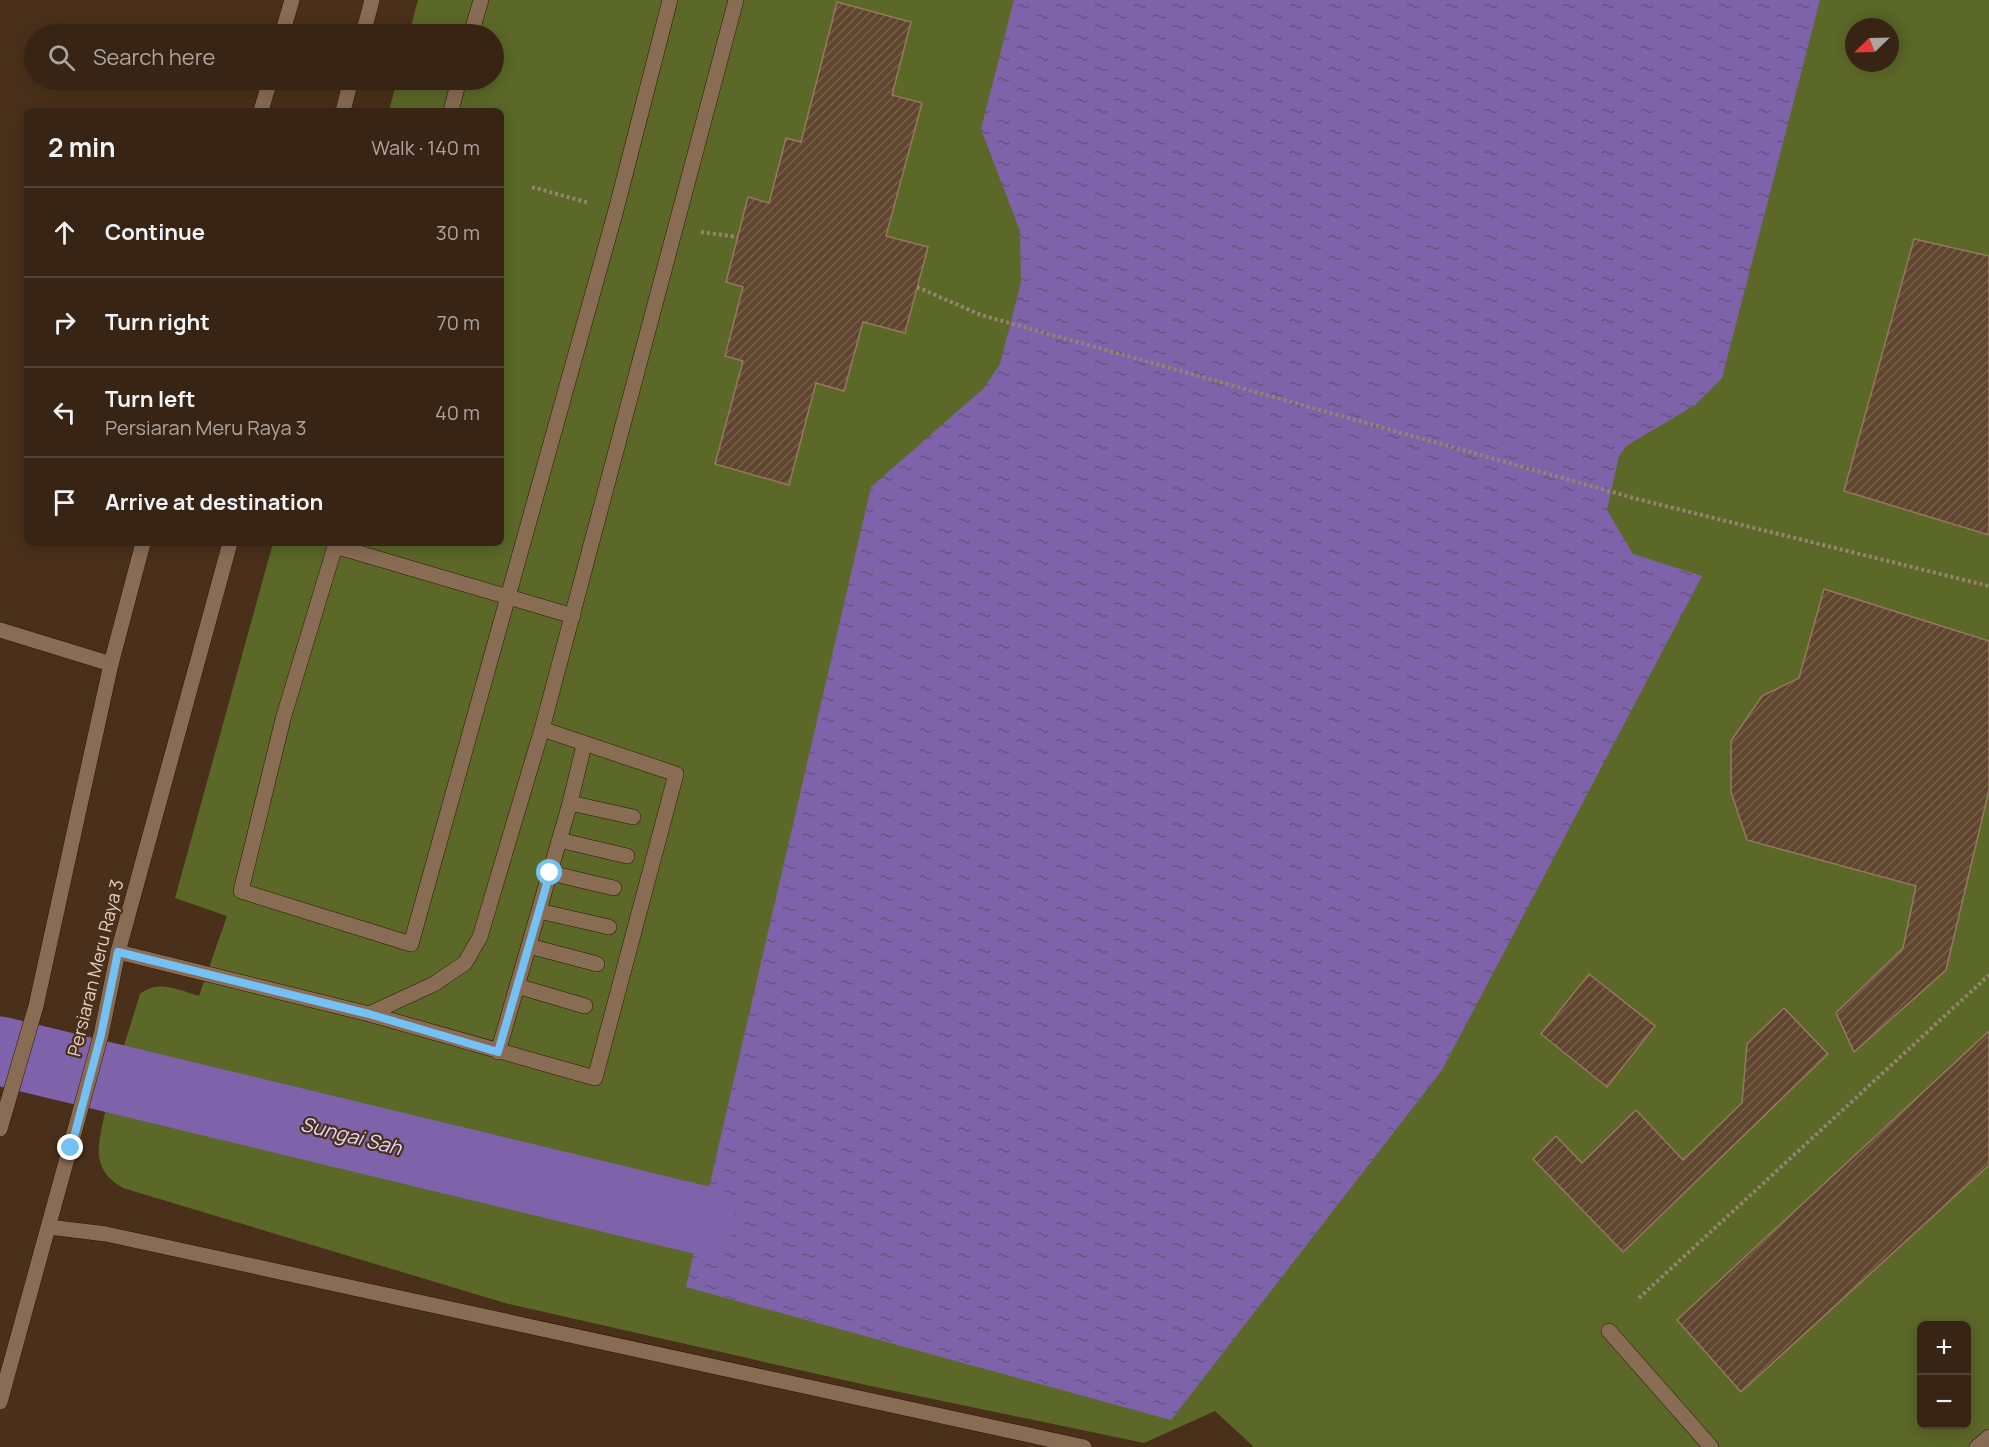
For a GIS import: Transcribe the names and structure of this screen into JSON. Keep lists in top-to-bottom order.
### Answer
{
  "streets": {
    "street": ["Persiaran Meru Raya 3"]
  },
  "water": ["Sungai Sah"],
  "north": "bottom left",
  "page": {
    "search": "Search here",
    "heading": ["2 min", "Walk · 140 m"],
    "list": [
      ["Continue", "30 m"],
      ["Turn right", "70 m"],
      ["Turn left", "Persiaran Meru Raya 3", "40 m"],
      "Arrive at destination"
    ],
    "map_buttons": ["+", "−"]
  }
}
